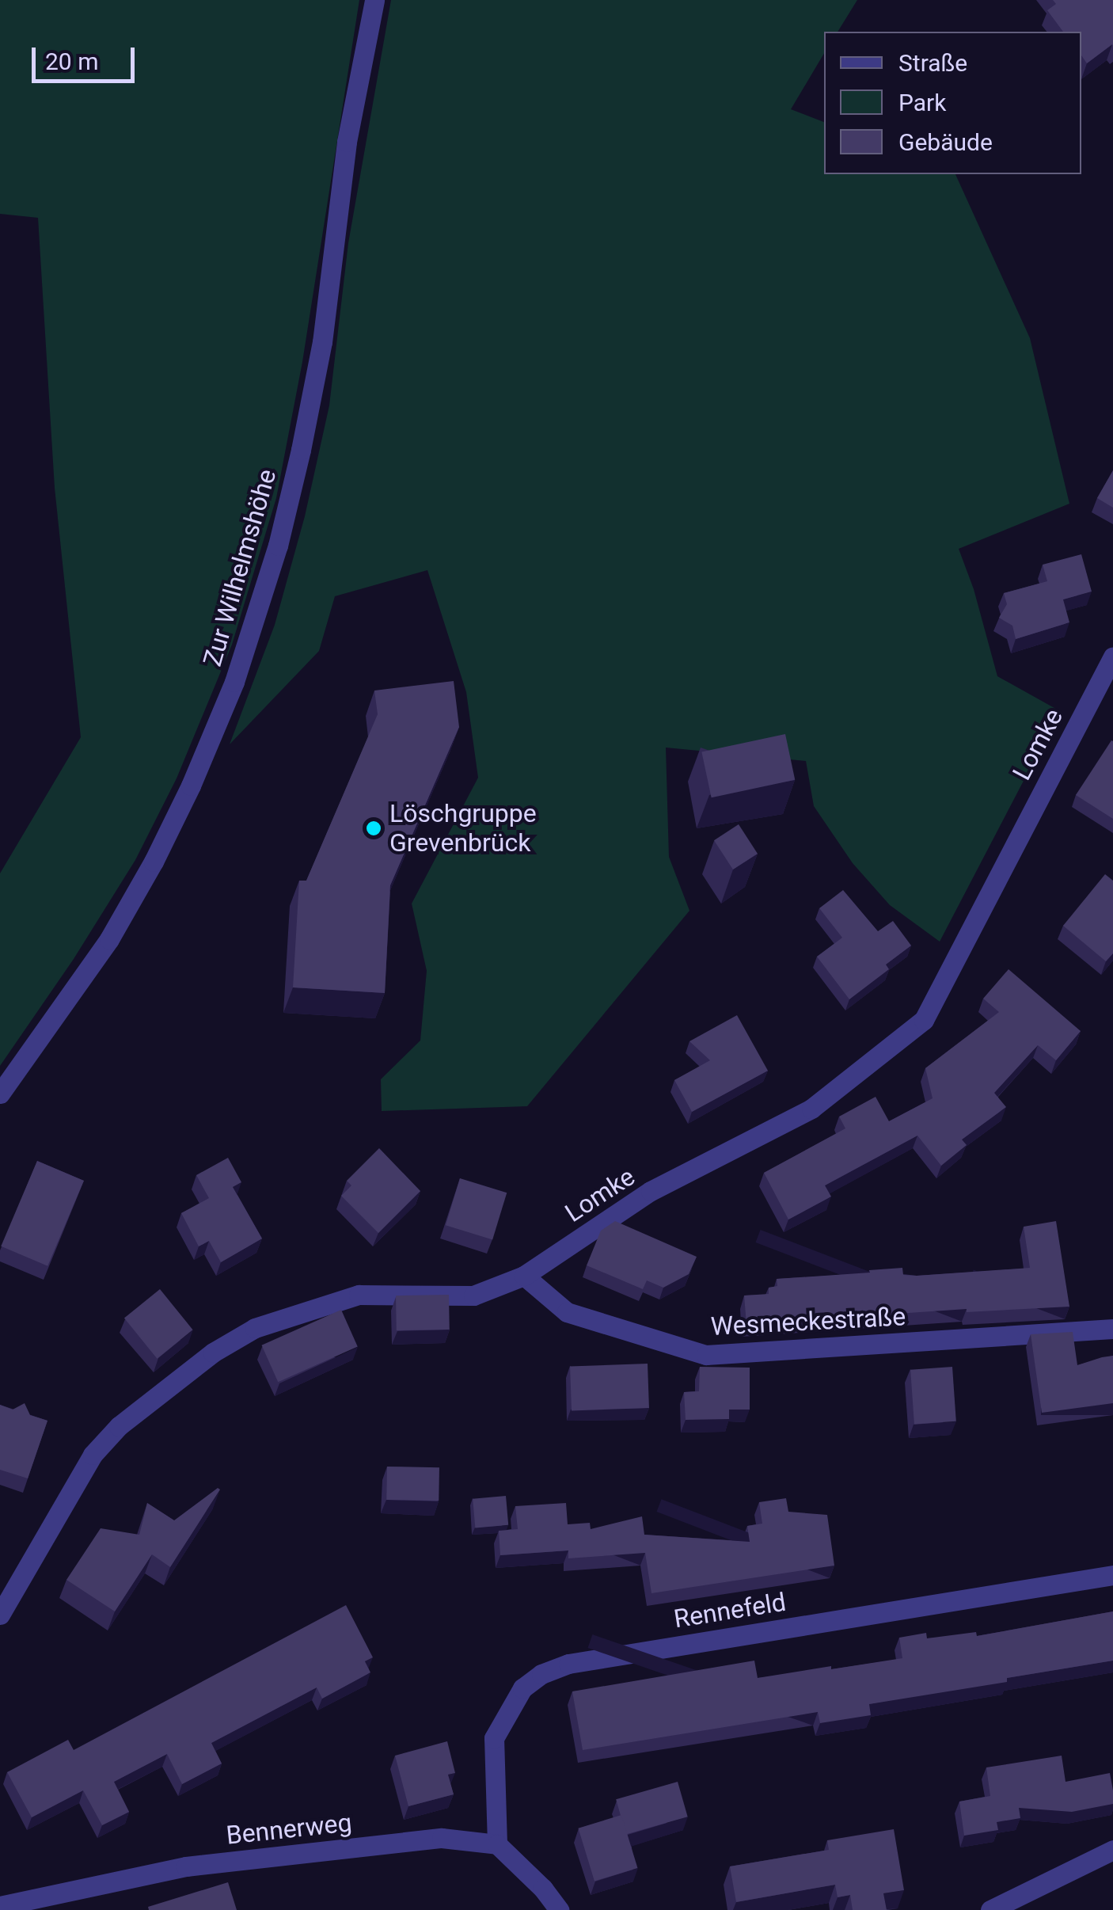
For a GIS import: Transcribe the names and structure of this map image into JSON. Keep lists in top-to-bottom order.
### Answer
{
  "streets": {
    "street": [
      "Zur Wilhelmshöhe",
      "Lomke",
      "Wesmeckestraße",
      "Rennefeld",
      "Bennerweg"
    ]
  },
  "crossings": [
    ["Lomke", "Wesmeckestraße"],
    ["Rennefeld", "Bennerweg"]
  ],
  "places": ["Löschgruppe Grevenbrück"],
  "legend": ["Straße", "Park", "Gebäude"],
  "scale_bar": "20 m"
}
